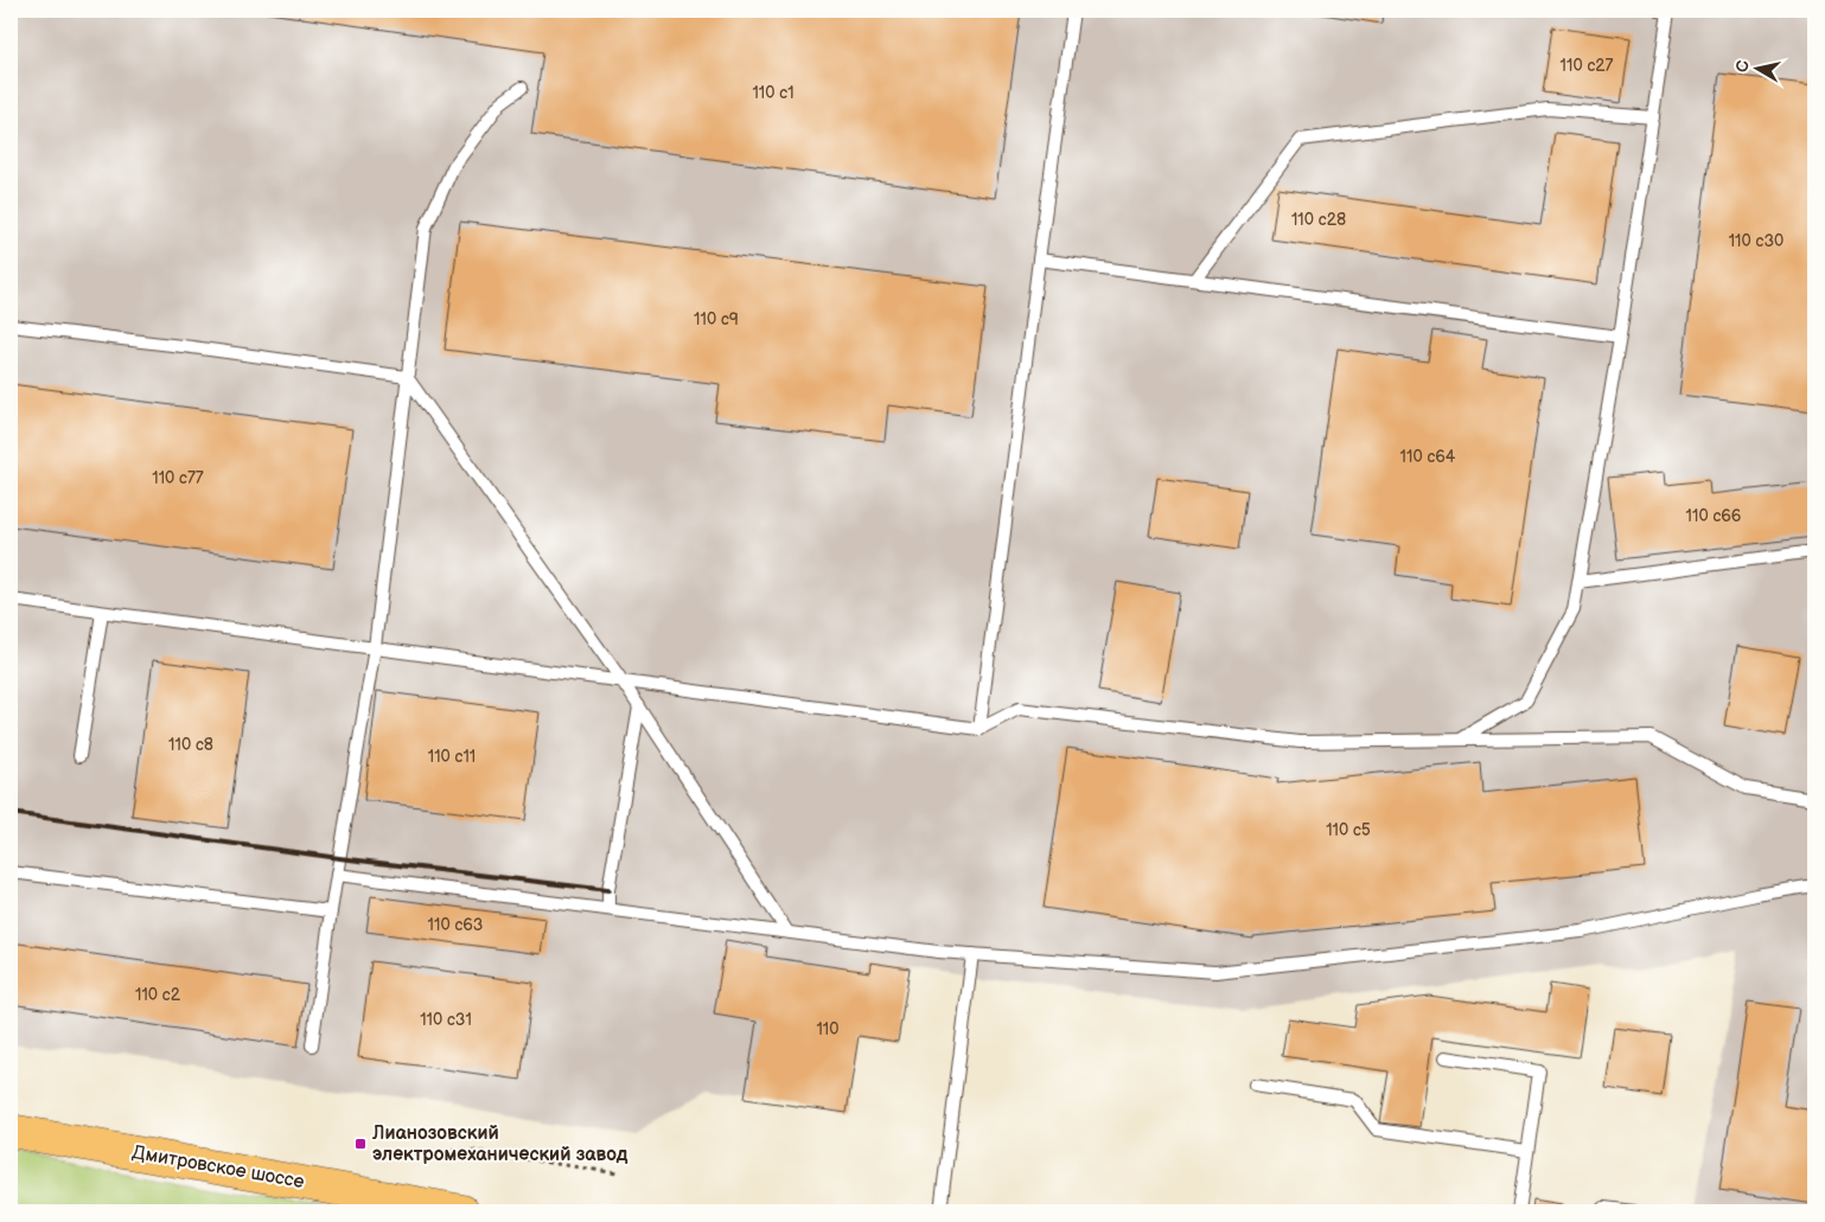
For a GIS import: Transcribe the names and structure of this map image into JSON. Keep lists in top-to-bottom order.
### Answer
{
  "streets": {
    "main road": ["Дмитровское шоссе"]
  },
  "places": {
    "transit": ["Лианозовский электромеханический завод"]
  },
  "house_numbers": [
    "110 с27",
    "110 с1",
    "110 с28",
    "110 с30",
    "110 с9",
    "110 с64",
    "110 с77",
    "110 с66",
    "110 с8",
    "110 с11",
    "110 с5",
    "110 с63",
    "110 с2",
    "110 с31",
    "110"
  ],
  "north": "left"
}
